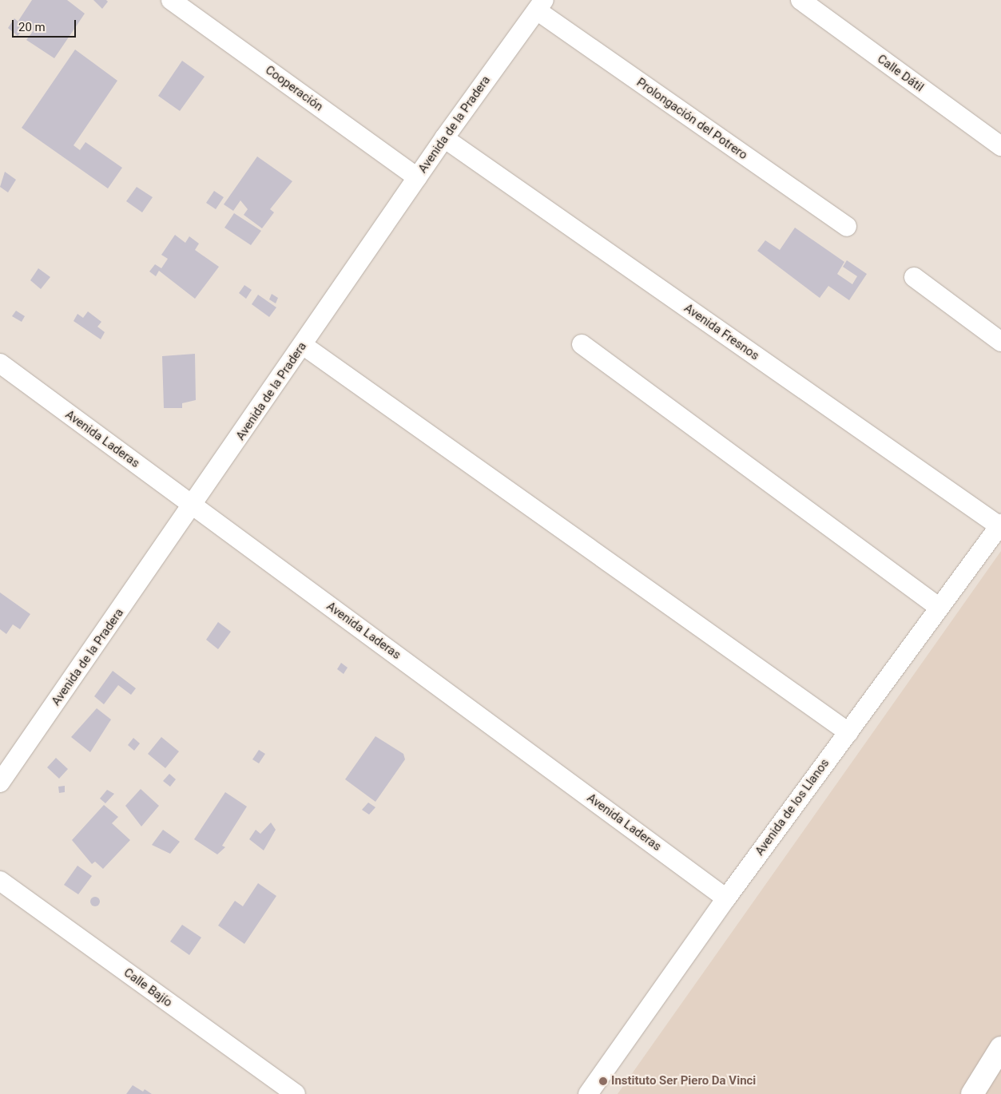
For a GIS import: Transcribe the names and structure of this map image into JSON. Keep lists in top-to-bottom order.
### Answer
{
  "streets": {
    "street": [
      "Calle Dátil",
      "Cooperación",
      "Prolongación del Potrero",
      "Avenida de la Pradera",
      "Avenida Fresnos",
      "Avenida Laderas",
      "Avenida de los Llanos",
      "Calle Bajío"
    ]
  },
  "crossings": [
    ["Cooperación", "Avenida de la Pradera"],
    ["Prolongación del Potrero", "Avenida de la Pradera"],
    ["Avenida de la Pradera", "Avenida Fresnos"],
    ["Avenida de la Pradera", "Avenida Laderas"],
    ["Avenida Fresnos", "Avenida de los Llanos"],
    ["Avenida Laderas", "Avenida de los Llanos"]
  ],
  "places": ["Instituto Ser Piero Da Vinci"],
  "scale_bar": "20 m"
}
